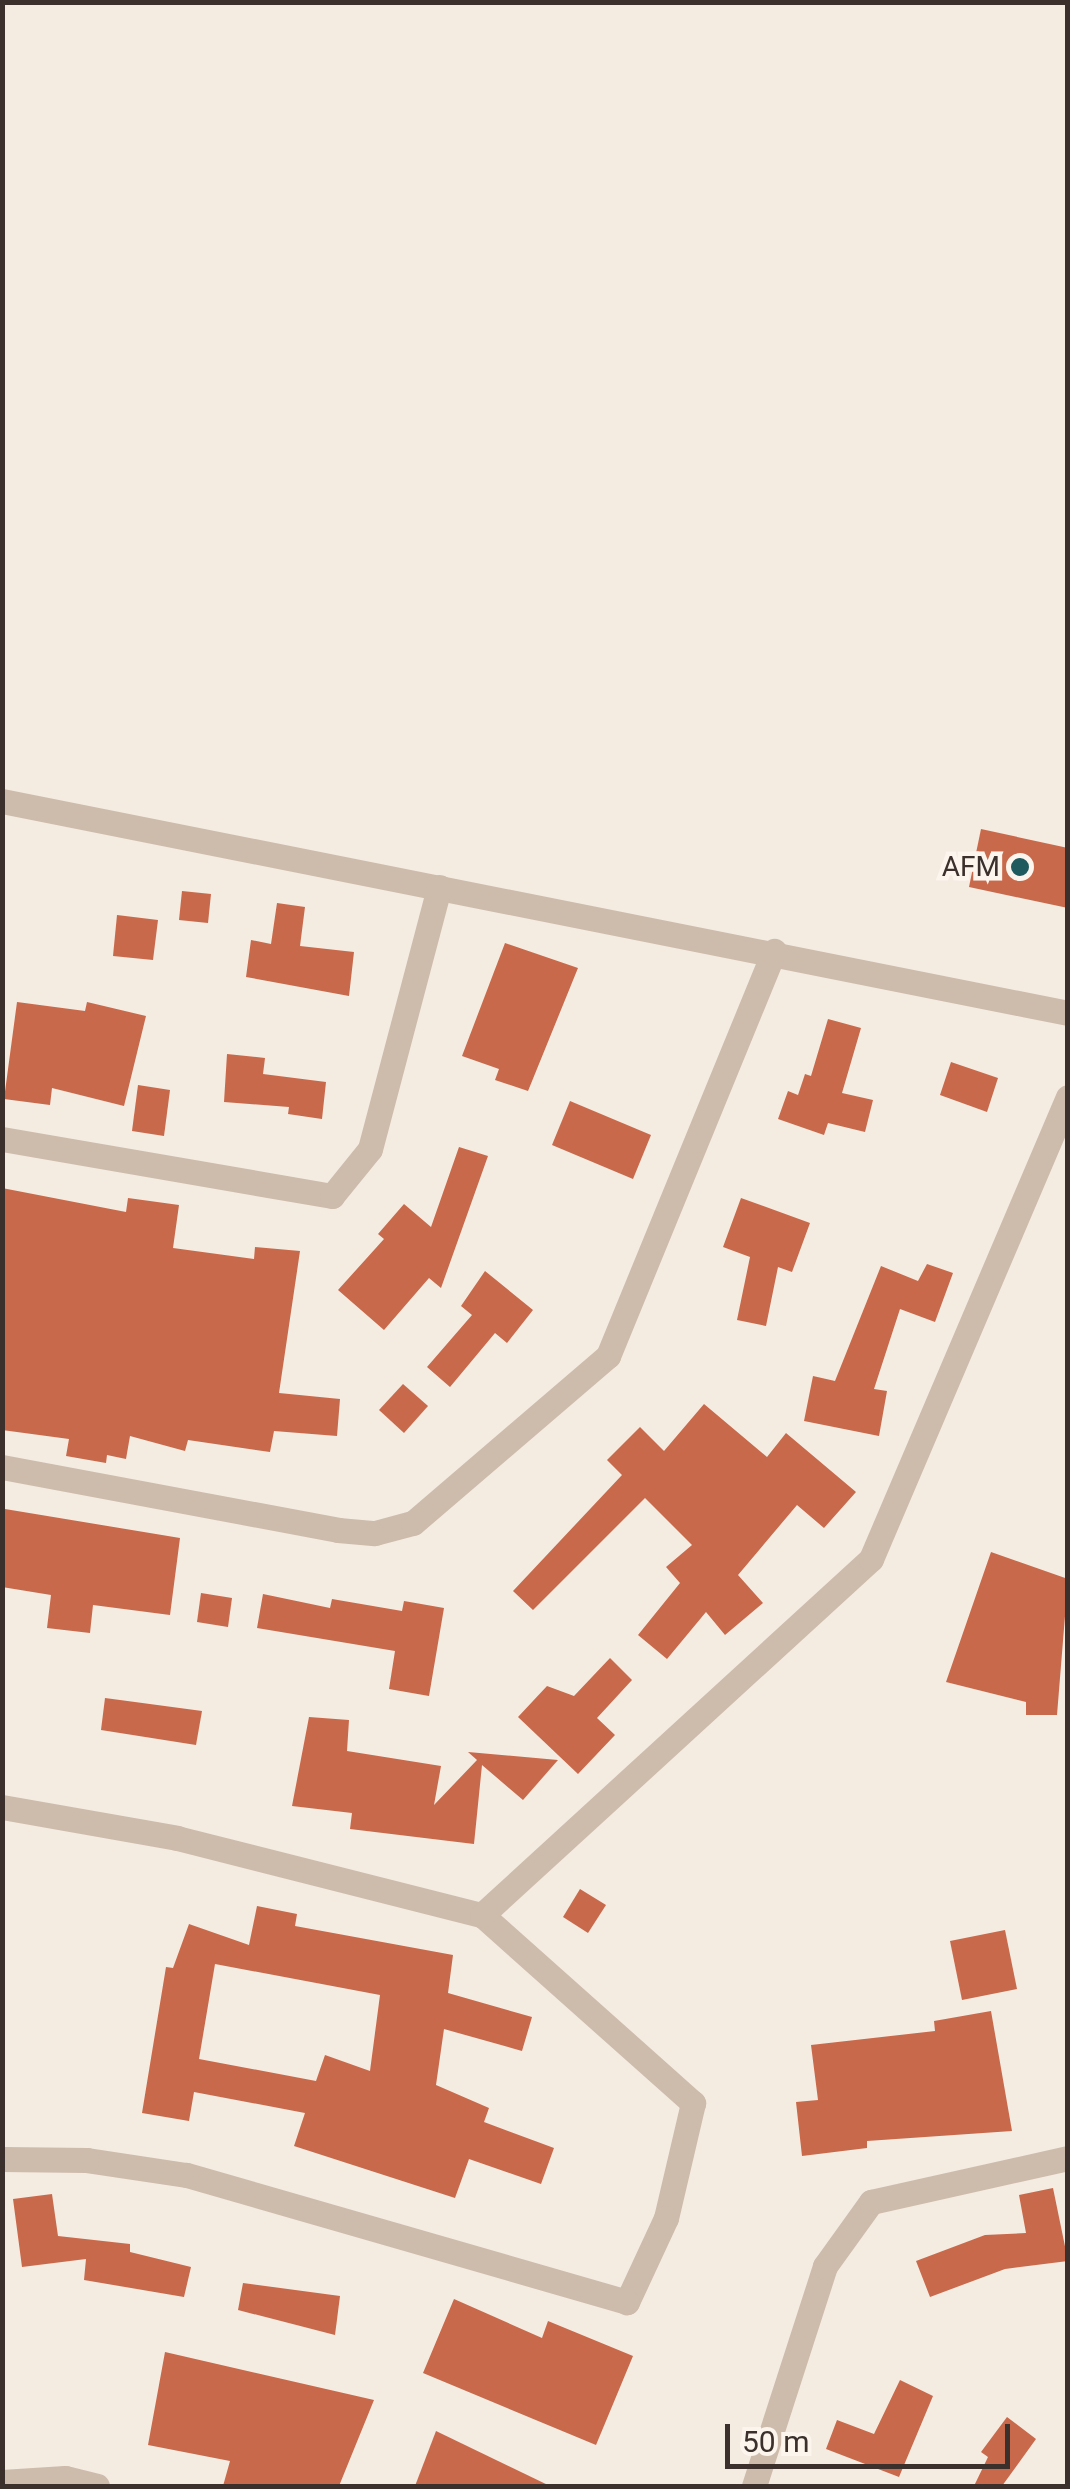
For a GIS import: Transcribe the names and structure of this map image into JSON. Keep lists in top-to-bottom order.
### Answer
{
  "places": ["AFM"],
  "scale_bar": "50 m"
}
